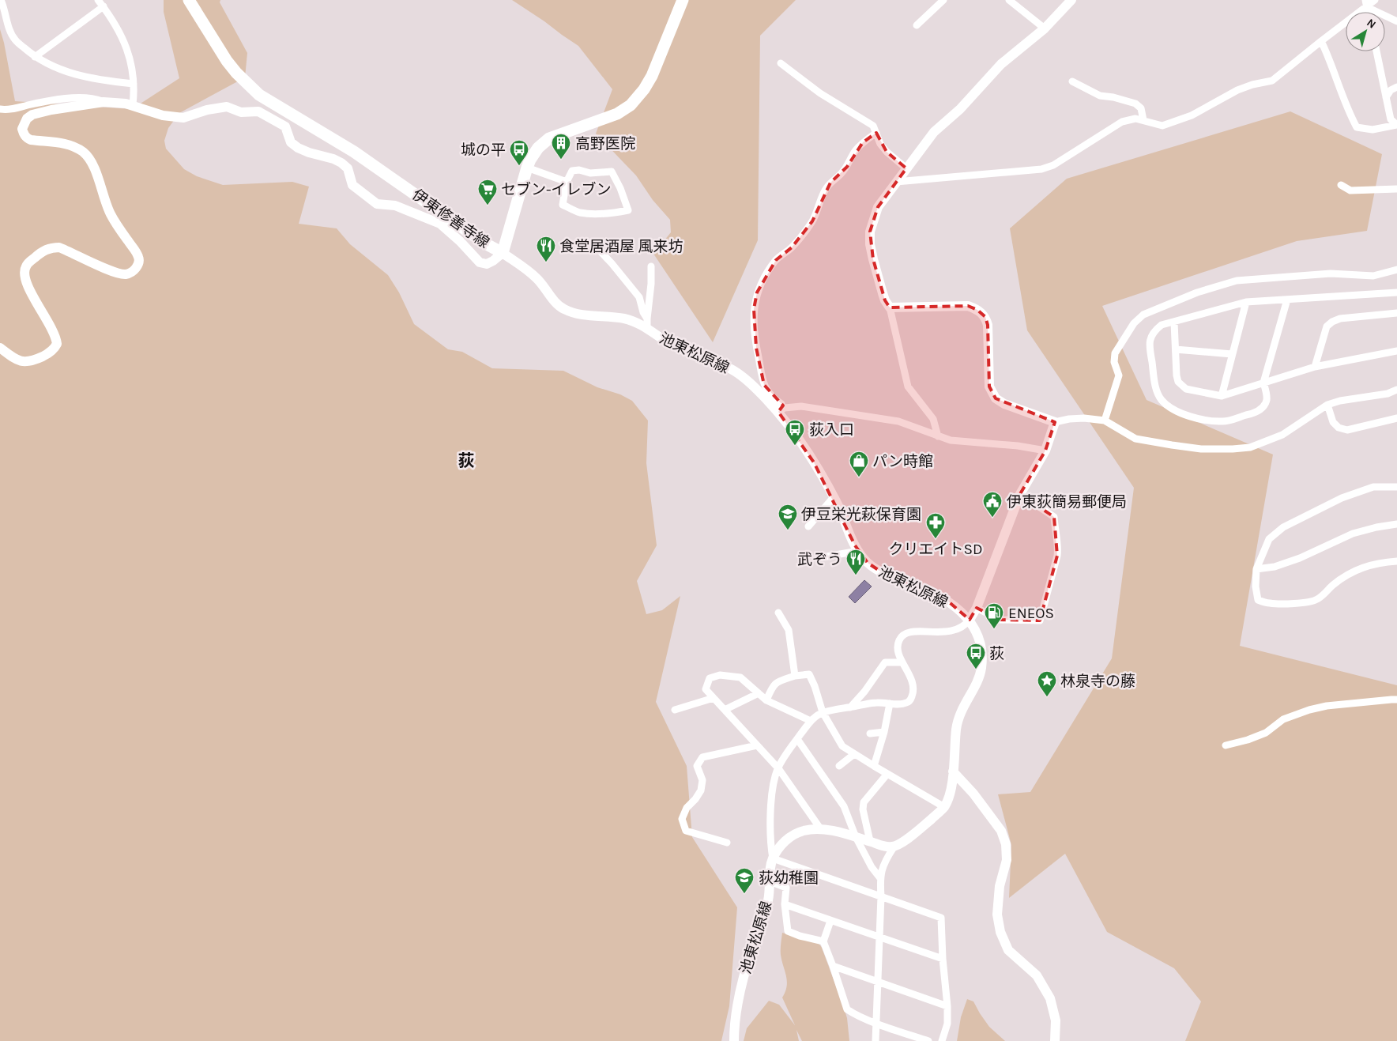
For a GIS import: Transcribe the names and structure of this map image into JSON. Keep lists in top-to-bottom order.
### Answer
{
  "streets": {
    "main road": ["伊東修善寺線"],
    "street": ["池東松原線"]
  },
  "crossings": [
    ["伊東修善寺線", "池東松原線"]
  ],
  "districts": ["荻"],
  "places": {
    "building": ["高野医院"],
    "bus stop": ["城の平", "荻入口", "荻"],
    "supermarket": ["セブン-イレブン"],
    "restaurant": ["食堂居酒屋 風来坊", "武ぞう"],
    "shop": ["パン時館"],
    "public building": ["伊東荻簡易郵便局"],
    "school or university": ["伊豆栄光萩保育園", "荻幼稚園"],
    "pharmacy": ["クリエイトSD"],
    "fuel station": ["ENEOS"],
    "place": ["林泉寺の藤"]
  },
  "north": "top right"
}
